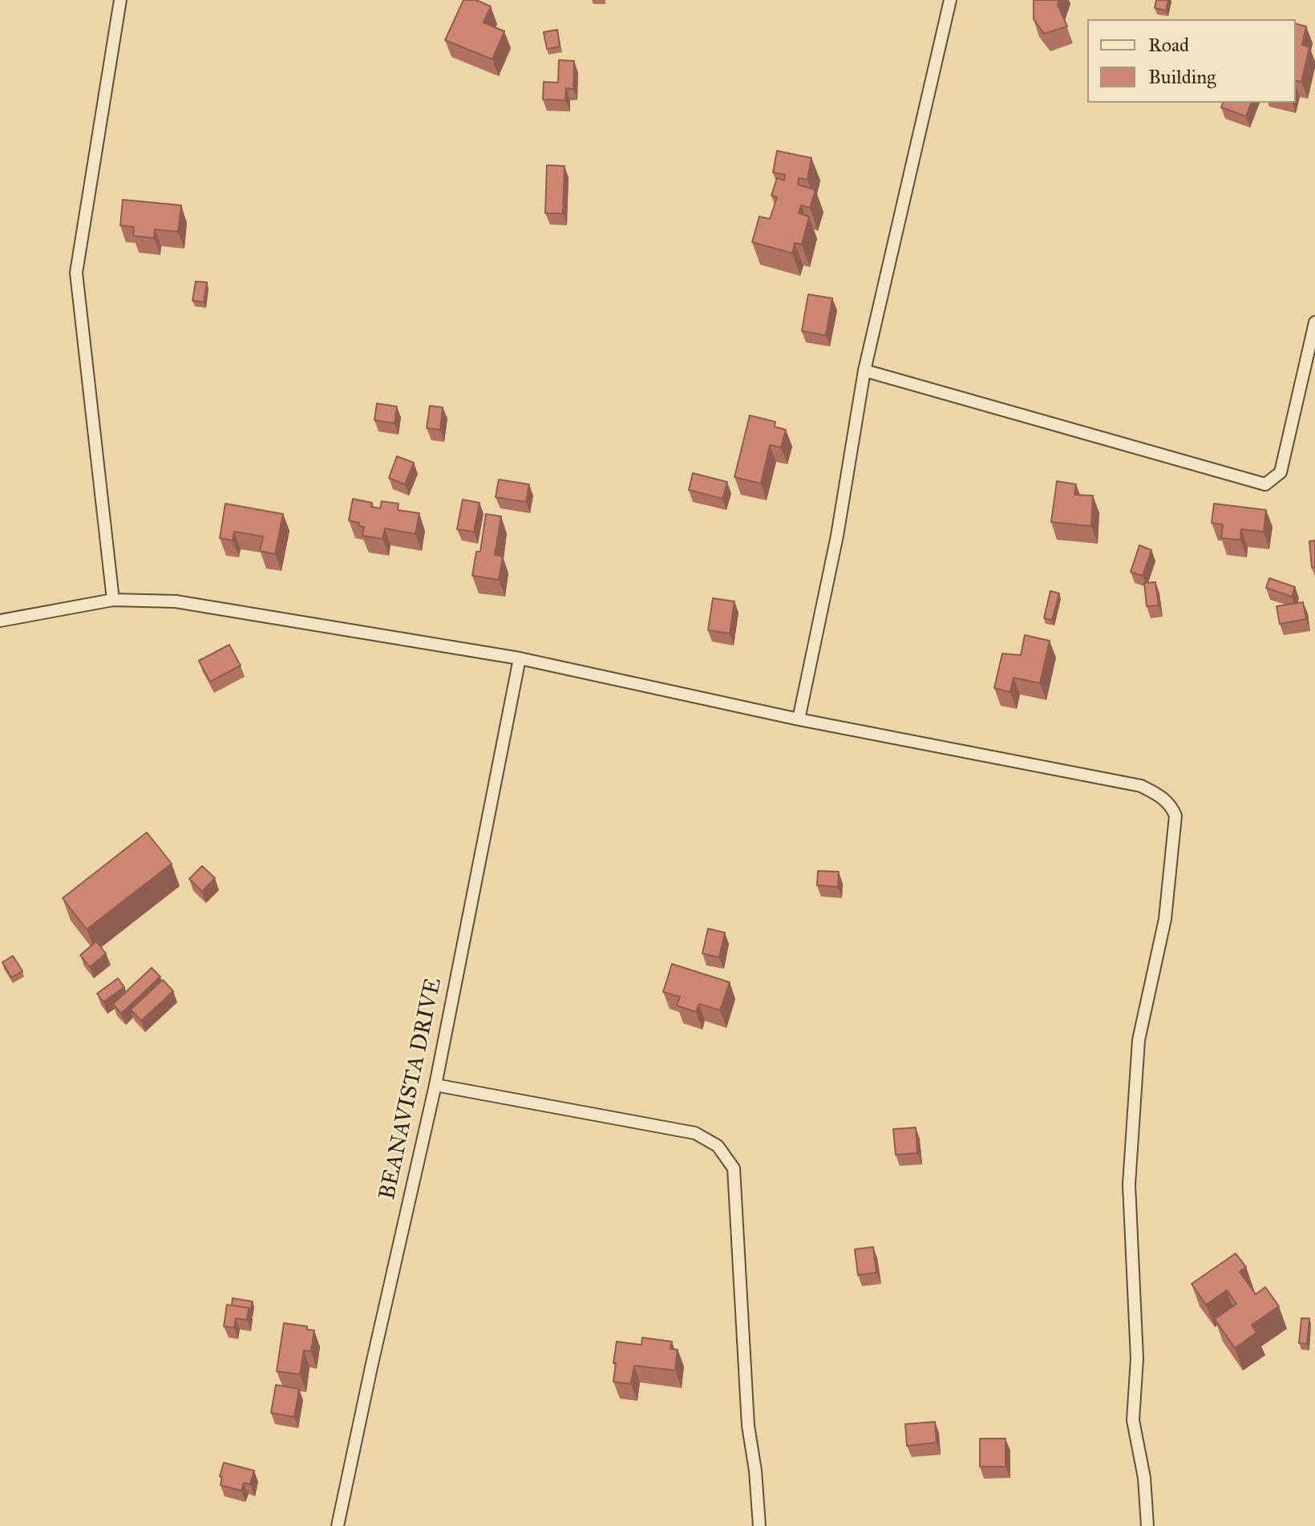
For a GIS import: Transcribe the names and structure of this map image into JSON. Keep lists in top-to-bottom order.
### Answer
{
  "streets": {
    "street": ["BEANAVISTA DRIVE"]
  },
  "legend": ["Road", "Building"]
}
